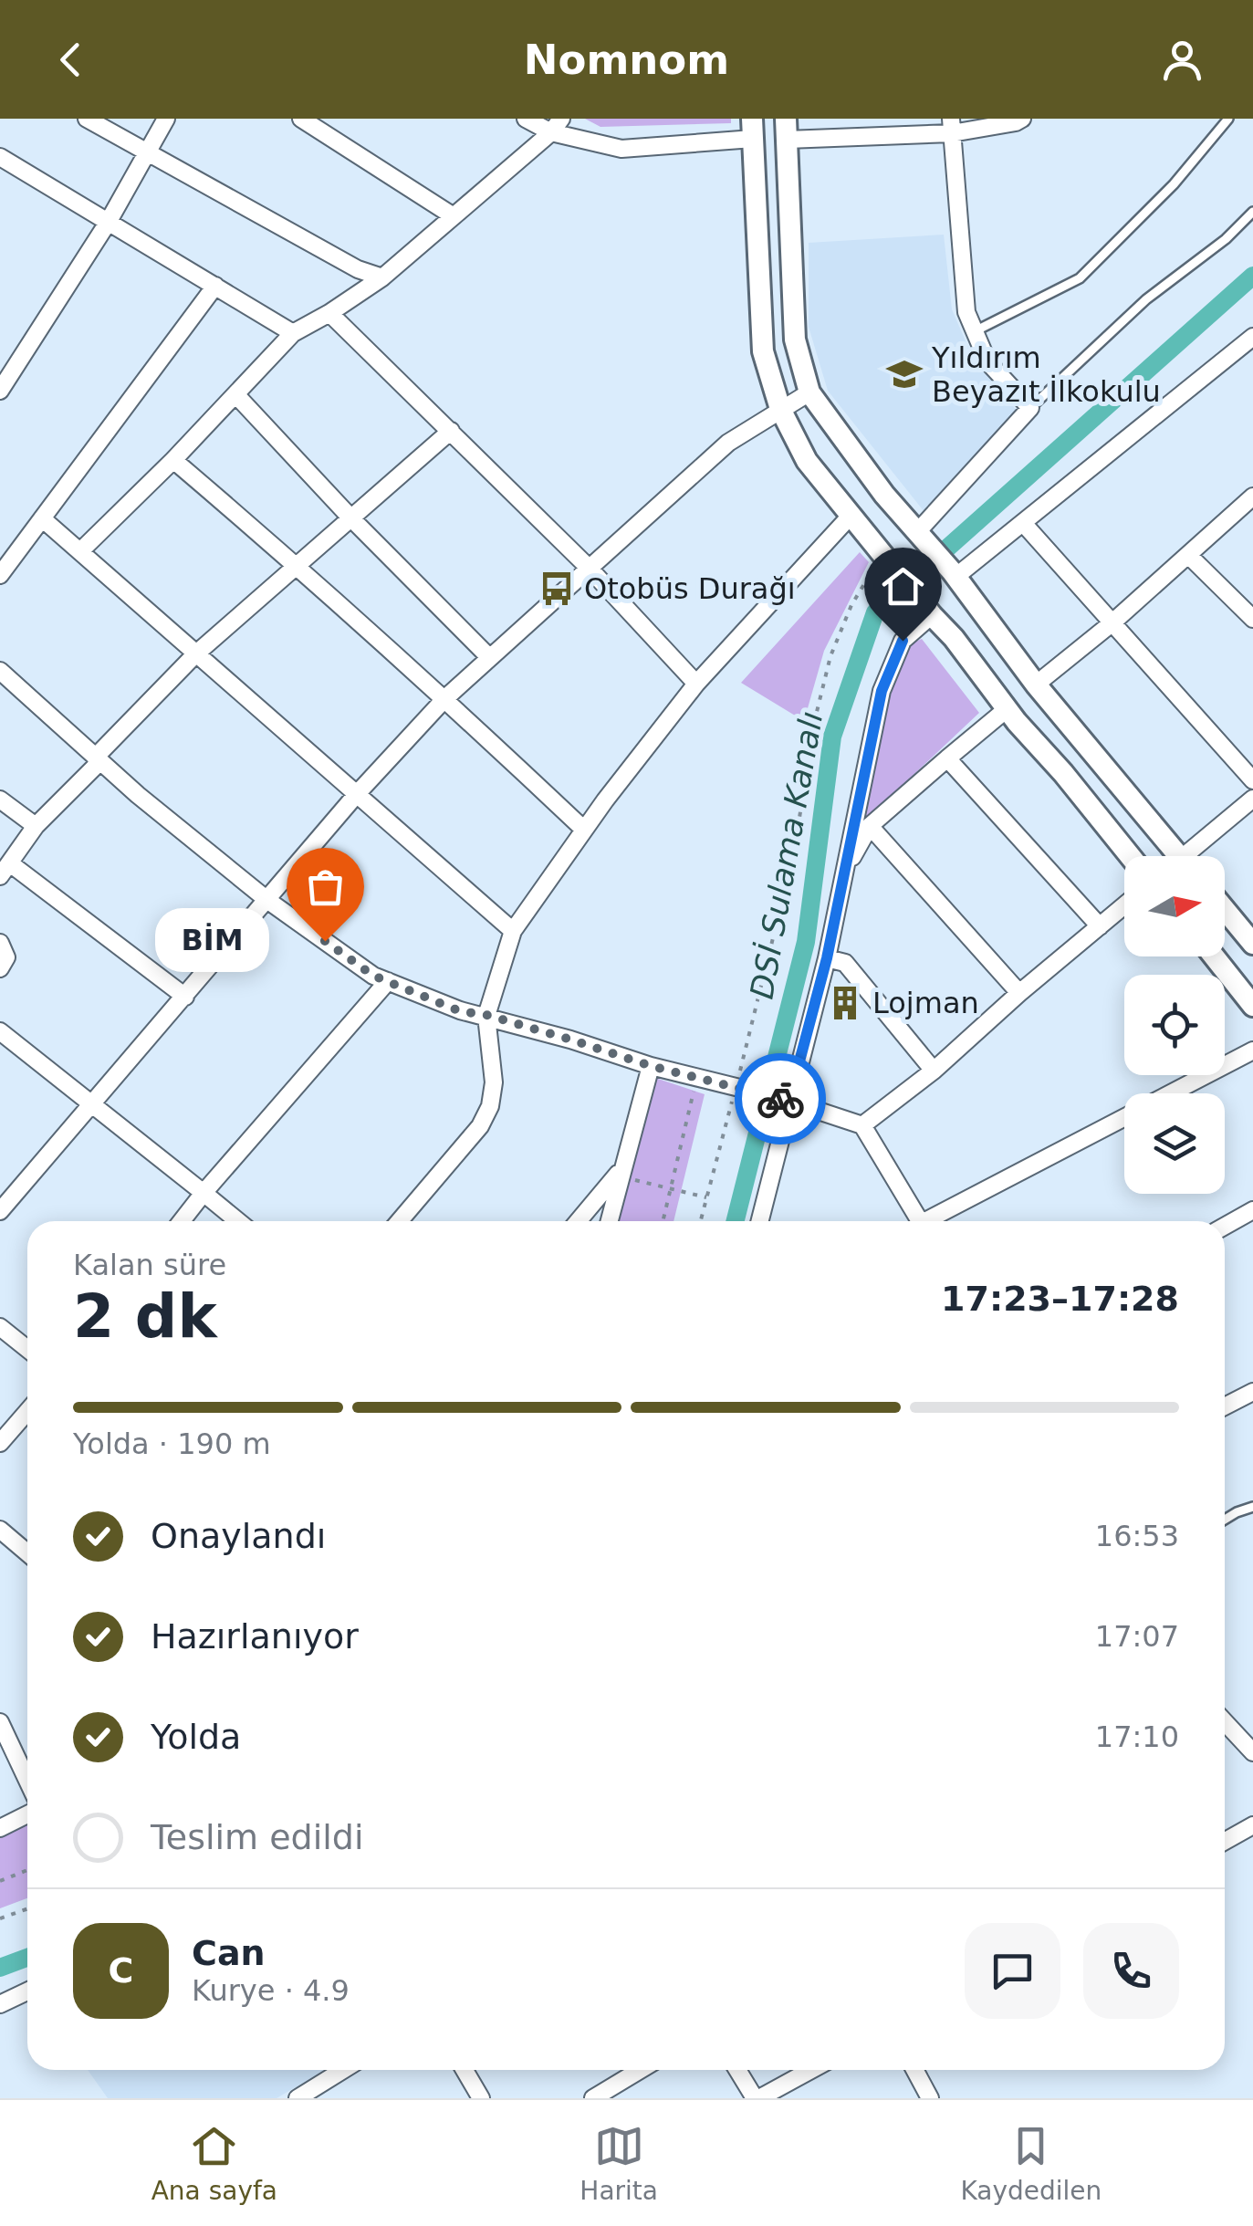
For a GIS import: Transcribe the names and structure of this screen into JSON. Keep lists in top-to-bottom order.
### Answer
{
  "water": ["DSİ Sulama Kanalı"],
  "places": {
    "school or university": ["Yıldırım Beyazıt İlkokulu"],
    "bus stop": ["Otobüs Durağı"],
    "other": ["BİM"],
    "building": ["Lojman"]
  },
  "north": "right",
  "page": {
    "header": "Nomnom",
    "bubble": "BİM",
    "heading": ["2 dk", "Kalan süre", "17:23–17:28"],
    "panel": ["Can", "Kurye · 4.9"],
    "bar": "Yolda · 190 m",
    "list": [
      ["Onaylandı", "16:53"],
      ["Hazırlanıyor", "17:07"],
      ["Yolda", "17:10"],
      "Teslim edildi"
    ],
    "round": "C",
    "tabs": ["Ana sayfa", "Harita", "Kaydedilen"]
  }
}
